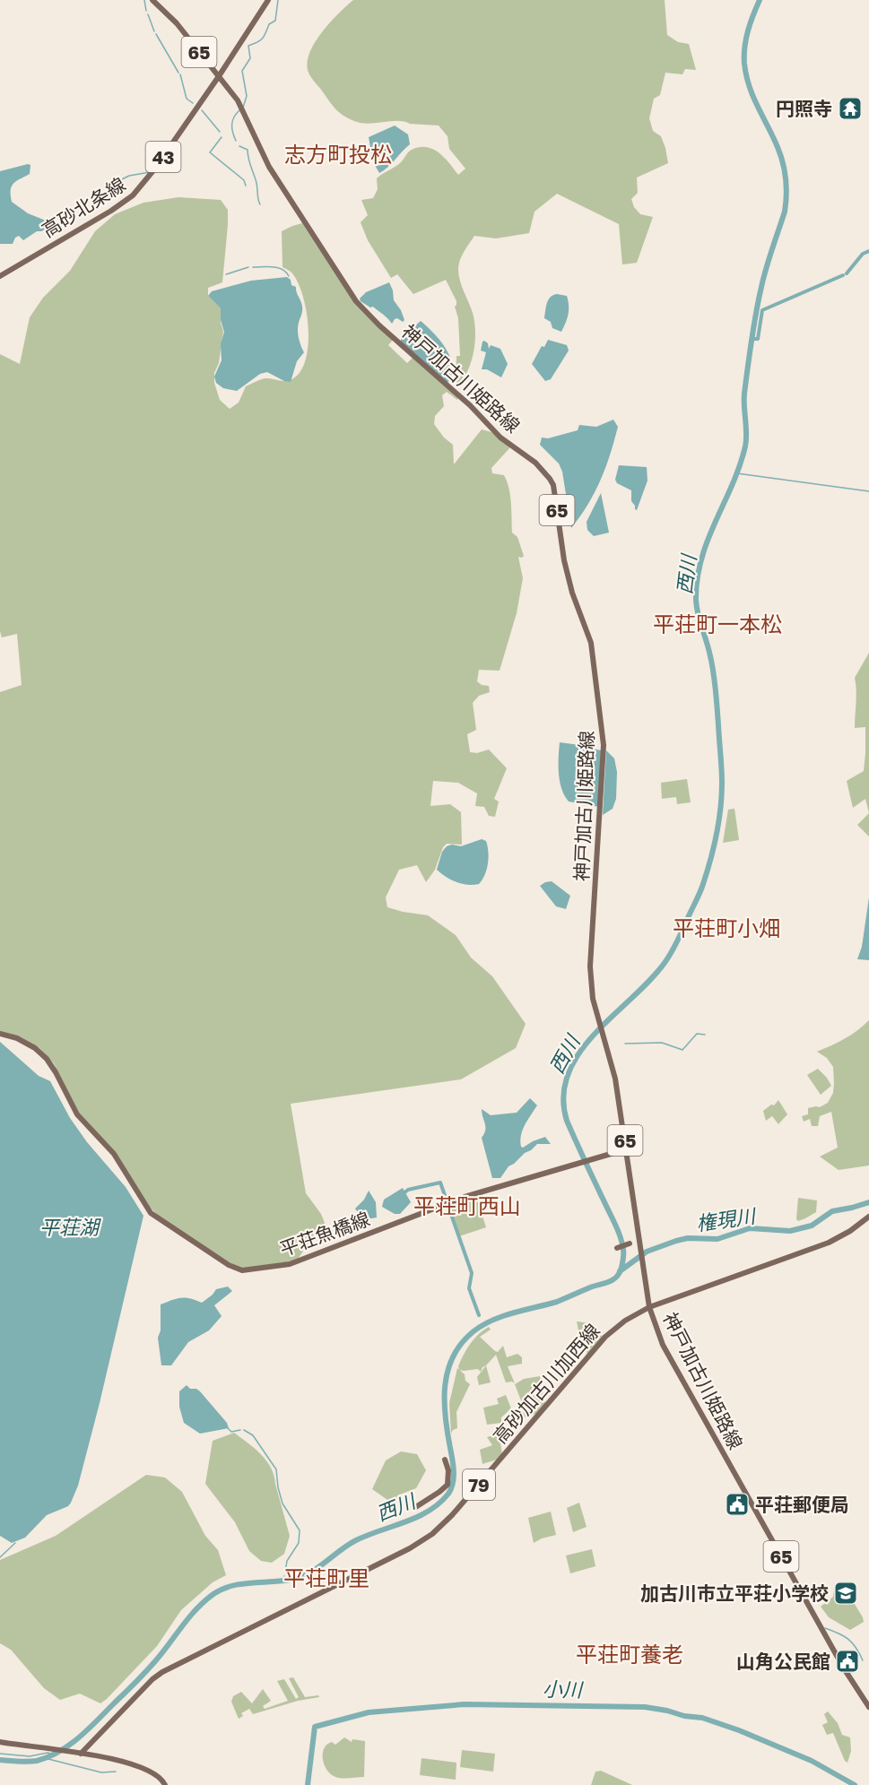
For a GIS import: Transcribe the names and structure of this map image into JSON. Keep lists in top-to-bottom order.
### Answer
{
  "streets": {
    "main road": [
      "65",
      "43",
      "高砂北条線",
      "神戸加古川姫路線",
      "平荘魚橋線",
      "高砂加古川加西線",
      "79"
    ]
  },
  "crossings": [
    ["高砂北条線", "神戸加古川姫路線"],
    ["神戸加古川姫路線", "平荘魚橋線"],
    ["神戸加古川姫路線", "高砂加古川加西線"]
  ],
  "districts": [
    "志方町投松",
    "平荘町一本松",
    "平荘町小畑",
    "平荘町西山",
    "平荘町里",
    "平荘町養老"
  ],
  "water": [
    "西川",
    "権現川",
    "平荘湖",
    "小川"
  ],
  "places": {
    "temple": ["円照寺"],
    "public building": ["平荘郵便局", "山角公民館"],
    "school or university": ["加古川市立平荘小学校"]
  }
}
